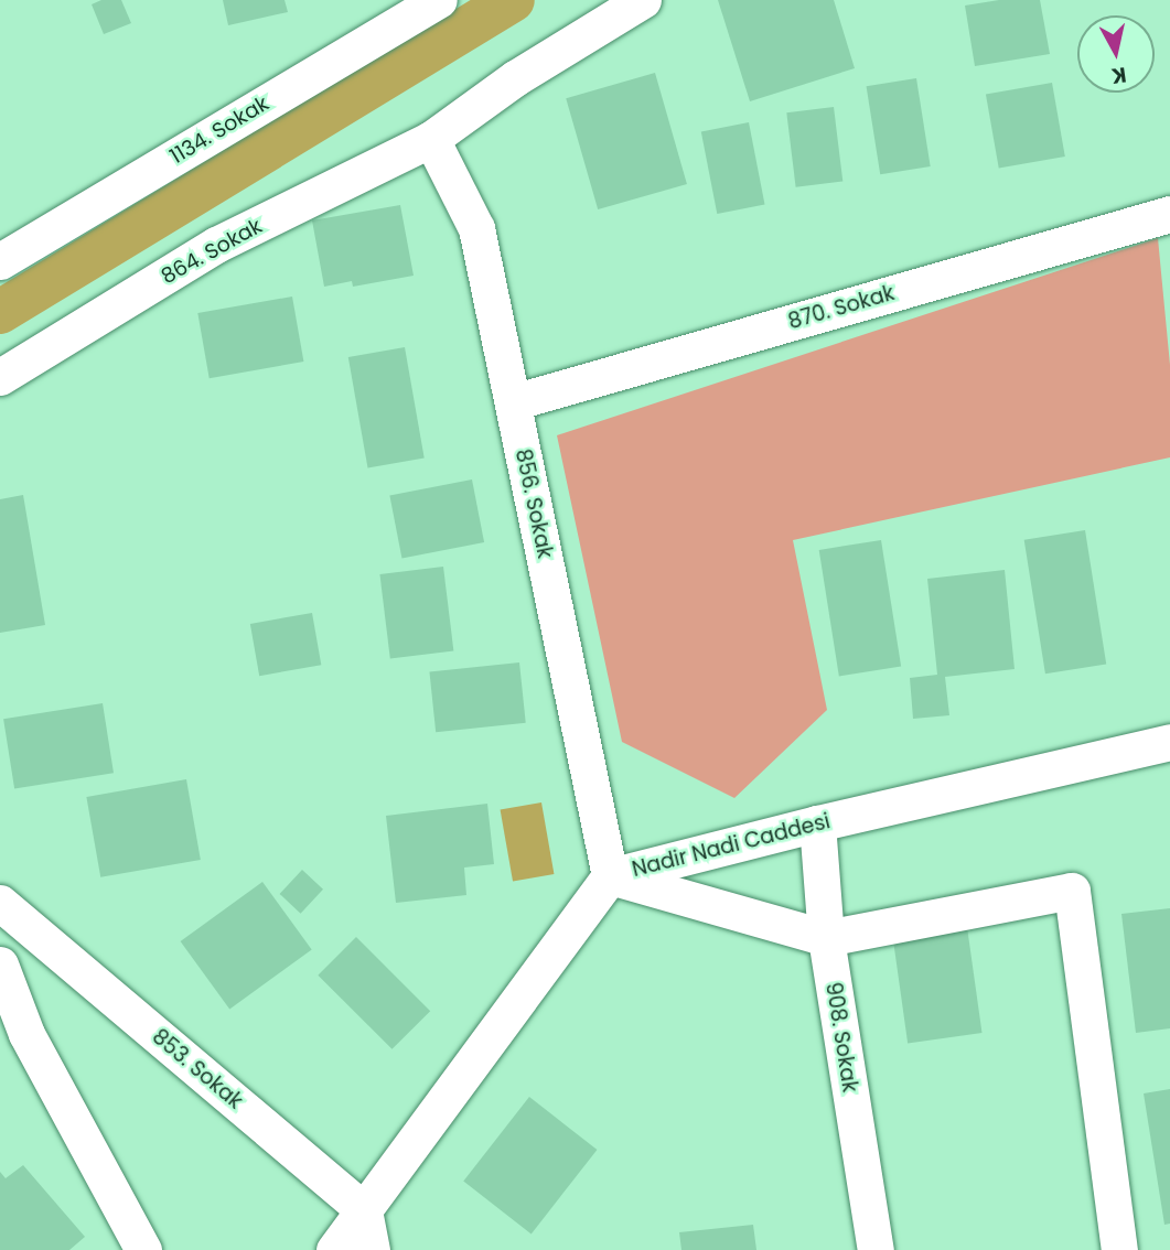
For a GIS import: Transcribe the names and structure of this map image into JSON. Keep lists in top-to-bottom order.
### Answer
{
  "streets": {
    "street": [
      "1134. Sokak",
      "864. Sokak",
      "870. Sokak",
      "856. Sokak",
      "Nadir Nadi Caddesi",
      "908. Sokak",
      "853. Sokak"
    ]
  },
  "crossings": [
    ["864. Sokak", "856. Sokak"],
    ["870. Sokak", "856. Sokak"],
    ["856. Sokak", "Nadir Nadi Caddesi"],
    ["Nadir Nadi Caddesi", "908. Sokak"],
    ["Nadir Nadi Caddesi", "853. Sokak"]
  ],
  "north": "bottom"
}
